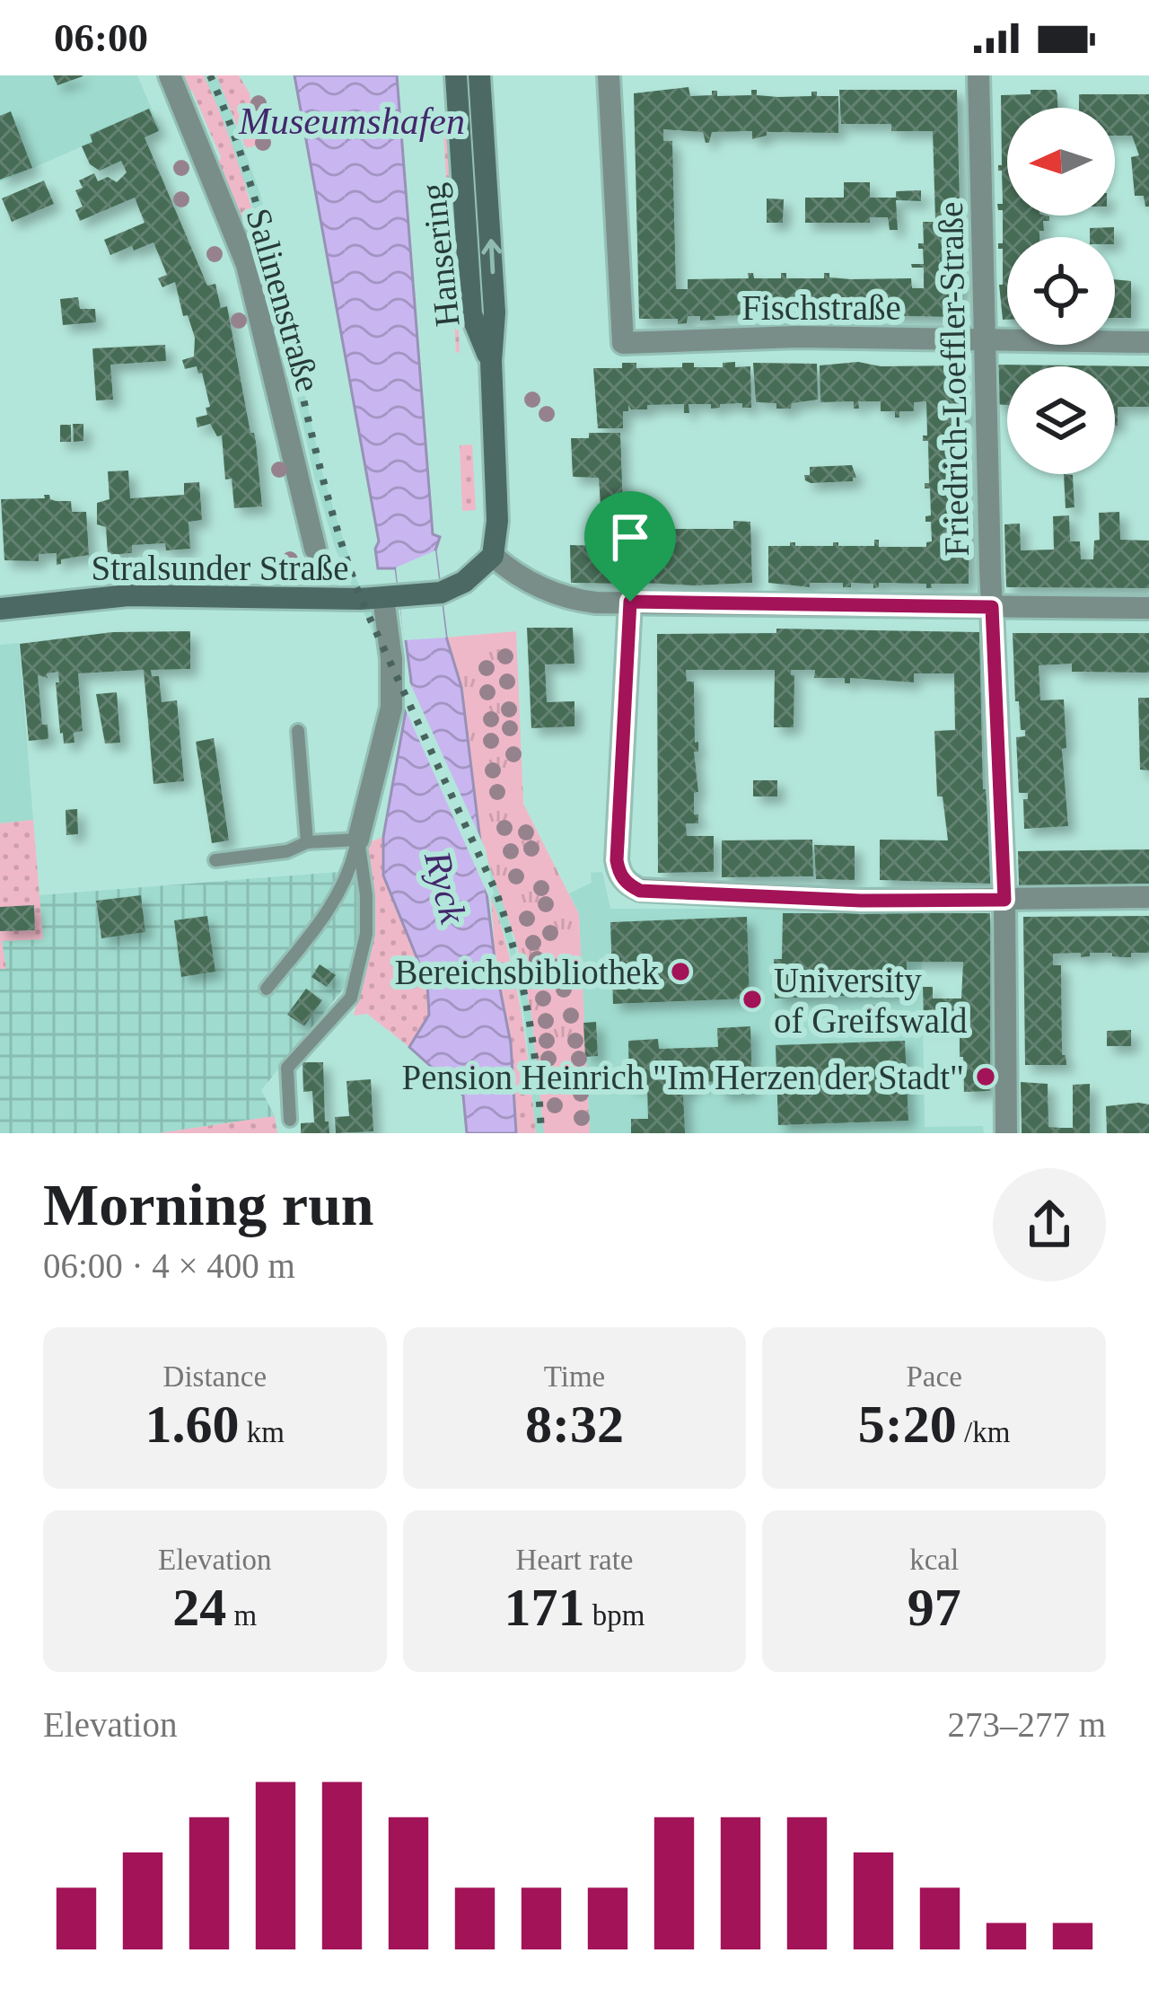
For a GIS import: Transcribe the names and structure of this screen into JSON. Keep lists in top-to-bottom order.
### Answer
{
  "streets": {
    "main road": ["Hansering", "Stralsunder Straße"],
    "street": ["Salinenstraße", "Fischstraße", "Friedrich-Loeffler-Straße"]
  },
  "crossings": [
    ["Hansering", "Stralsunder Straße"],
    ["Fischstraße", "Friedrich-Loeffler-Straße"]
  ],
  "water": ["Museumshafen", "Ryck"],
  "places": ["Bereichsbibliothek", "University of Greifswald", "Pension Heinrich \"Im Herzen der Stadt\""],
  "north": "left",
  "page": {
    "status": "06:00",
    "heading": ["Morning run", "06:00 · 4 × 400 m"],
    "stats": [
      ["Distance", "1.60 km"],
      ["Time", "8:32"],
      ["Pace", "5:20 /km"],
      ["Elevation", "24 m"],
      ["Heart rate", "171 bpm"],
      ["kcal", "97"]
    ],
    "chart": ["Elevation", "273–277 m"]
  }
}
